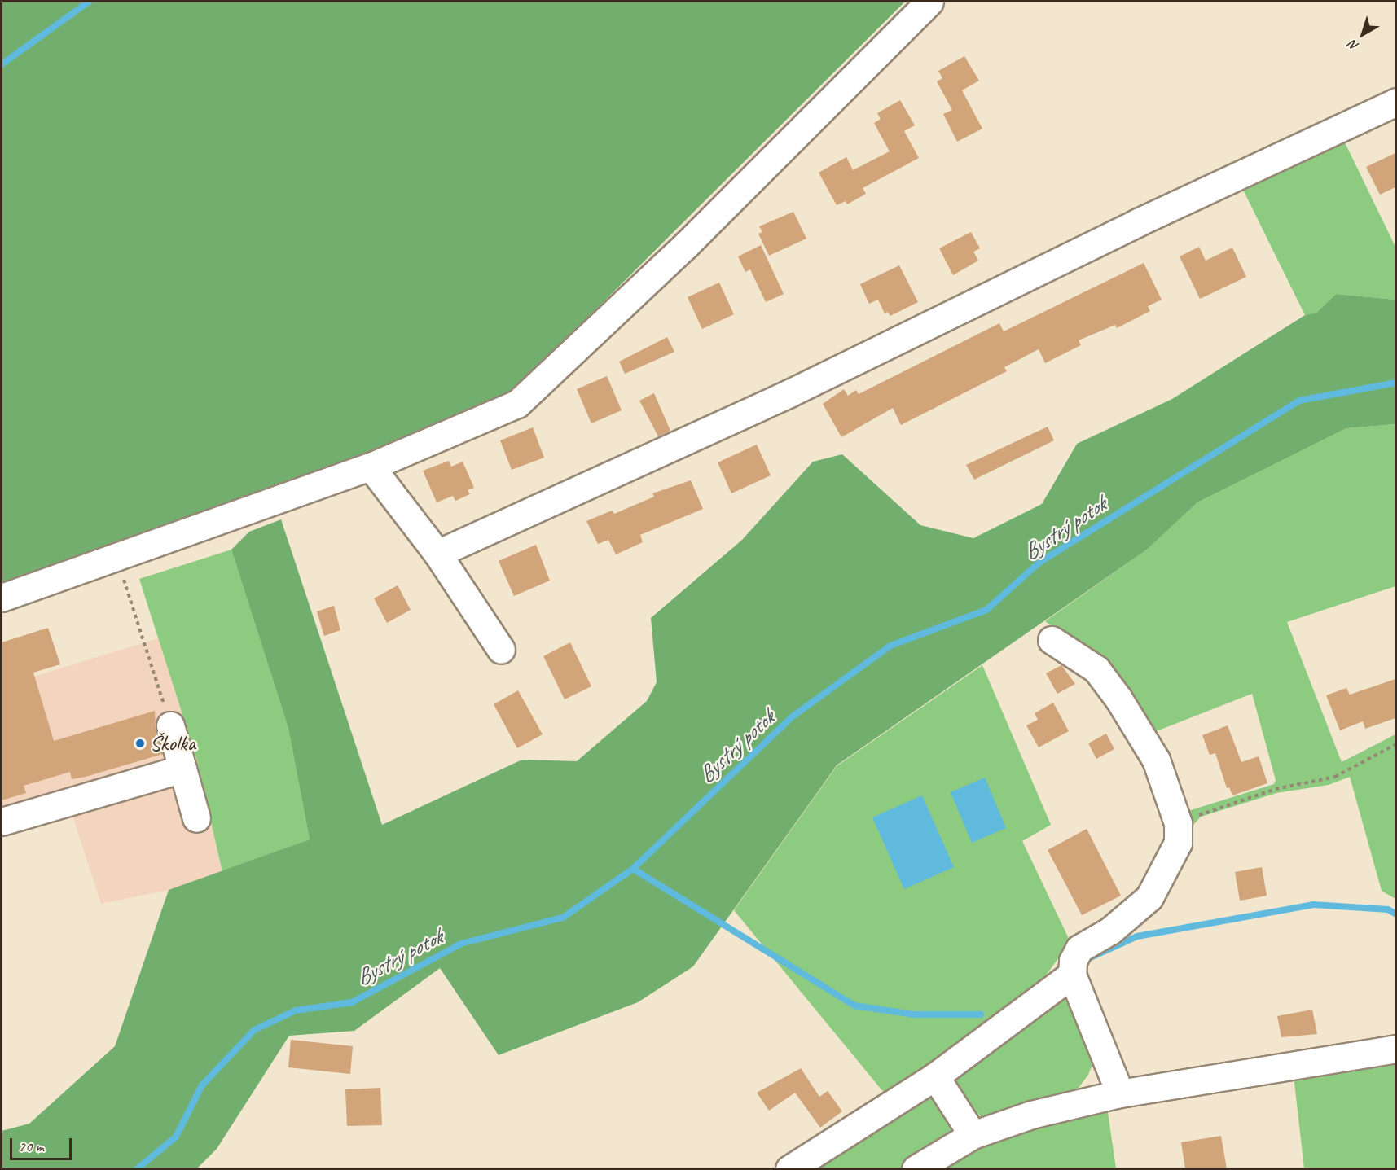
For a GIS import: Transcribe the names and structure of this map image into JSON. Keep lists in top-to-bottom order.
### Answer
{
  "water": ["Bystrý potok"],
  "places": ["Školka"],
  "scale_bar": "20 m",
  "north": "bottom left"
}
